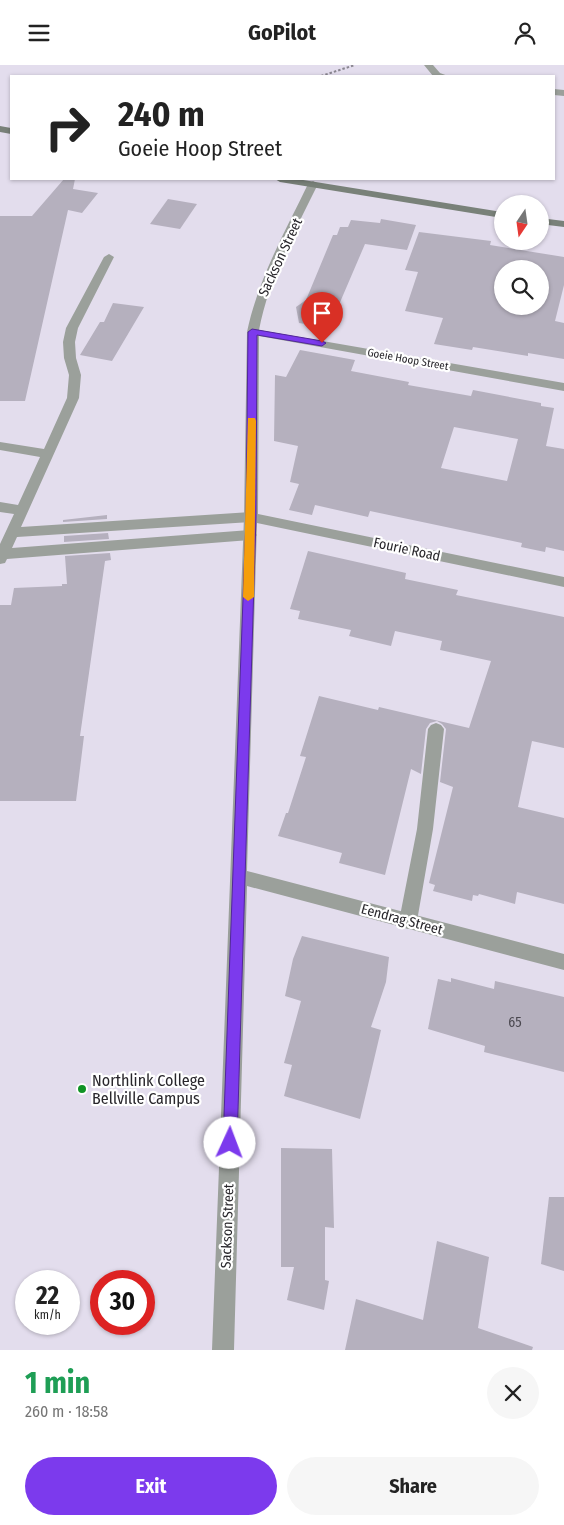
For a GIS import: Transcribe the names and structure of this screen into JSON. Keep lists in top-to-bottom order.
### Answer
{
  "streets": {
    "street": [
      "Sackson Street",
      "Goeie Hoop Street",
      "Fourie Road",
      "Eendrag Street"
    ]
  },
  "crossings": [
    ["Sackson Street", "Goeie Hoop Street"],
    ["Sackson Street", "Fourie Road"],
    ["Sackson Street", "Eendrag Street"]
  ],
  "places": ["Northlink College Bellville Campus"],
  "house_numbers": ["65"],
  "north": "bottom",
  "page": {
    "header": "GoPilot",
    "turn": ["240 m", "Goeie Hoop Street"],
    "speed": "22 km/h",
    "limit": "30",
    "heading": ["1 min", "260 m · 18:58"],
    "buttons": ["Exit", "Share"]
  }
}
